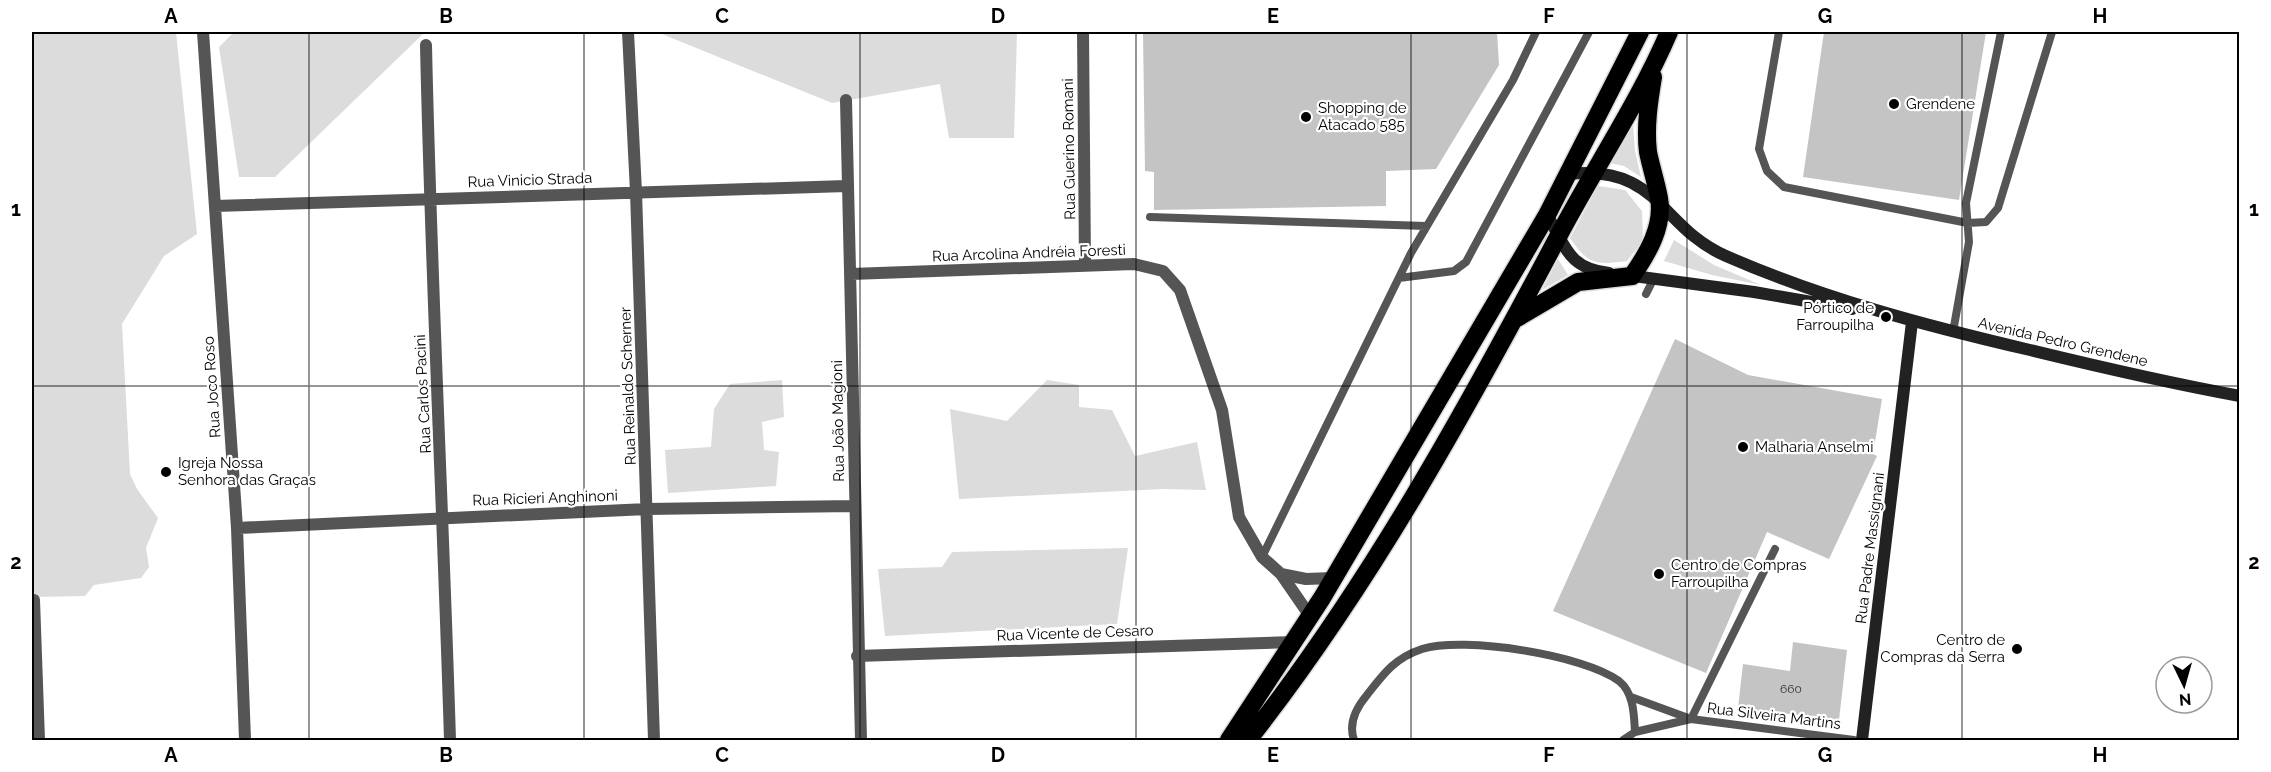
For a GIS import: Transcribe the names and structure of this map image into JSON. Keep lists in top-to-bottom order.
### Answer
{
  "streets": {
    "main road": ["Avenida Pedro Grendene", "Rua Padre Massignani"],
    "street": [
      "Rua Guerino Romani",
      "Rua Vinicio Strada",
      "Rua Arcolina Andréia Foresti",
      "Rua Reinaldo Scherner",
      "Rua Joco Roso",
      "Rua Carlos Pacini",
      "Rua João Magioni",
      "Rua Ricieri Anghinoni",
      "Rua Vicente de Cesaro"
    ],
    "lane": ["Rua Silveira Martins"]
  },
  "crossings": [
    ["Rua Guerino Romani", "Rua Arcolina Andréia Foresti"],
    ["Rua Vinicio Strada", "Rua Reinaldo Scherner"],
    ["Rua Vinicio Strada", "Rua Joco Roso"],
    ["Rua Vinicio Strada", "Rua Carlos Pacini"],
    ["Rua Vinicio Strada", "Rua João Magioni"],
    ["Rua Arcolina Andréia Foresti", "Rua João Magioni"],
    ["Avenida Pedro Grendene", "Rua Padre Massignani"],
    ["Rua Reinaldo Scherner", "Rua Ricieri Anghinoni"],
    ["Rua Joco Roso", "Rua Ricieri Anghinoni"],
    ["Rua Carlos Pacini", "Rua Ricieri Anghinoni"],
    ["Rua João Magioni", "Rua Ricieri Anghinoni"],
    ["Rua João Magioni", "Rua Vicente de Cesaro"]
  ],
  "places": [
    "Grendene",
    "Shopping de Atacado 585",
    "Pórtico de Farroupilha",
    "Malharia Anselmi",
    "Igreja Nossa Senhora das Graças",
    "Centro de Compras Farroupilha",
    "Centro de Compras da Serra"
  ],
  "house_numbers": ["660"],
  "north": "bottom",
  "grid": {
    "columns": [
      "A",
      "B",
      "C",
      "D",
      "E",
      "F",
      "G",
      "H"
    ],
    "rows": ["1", "2"]
  }
}
